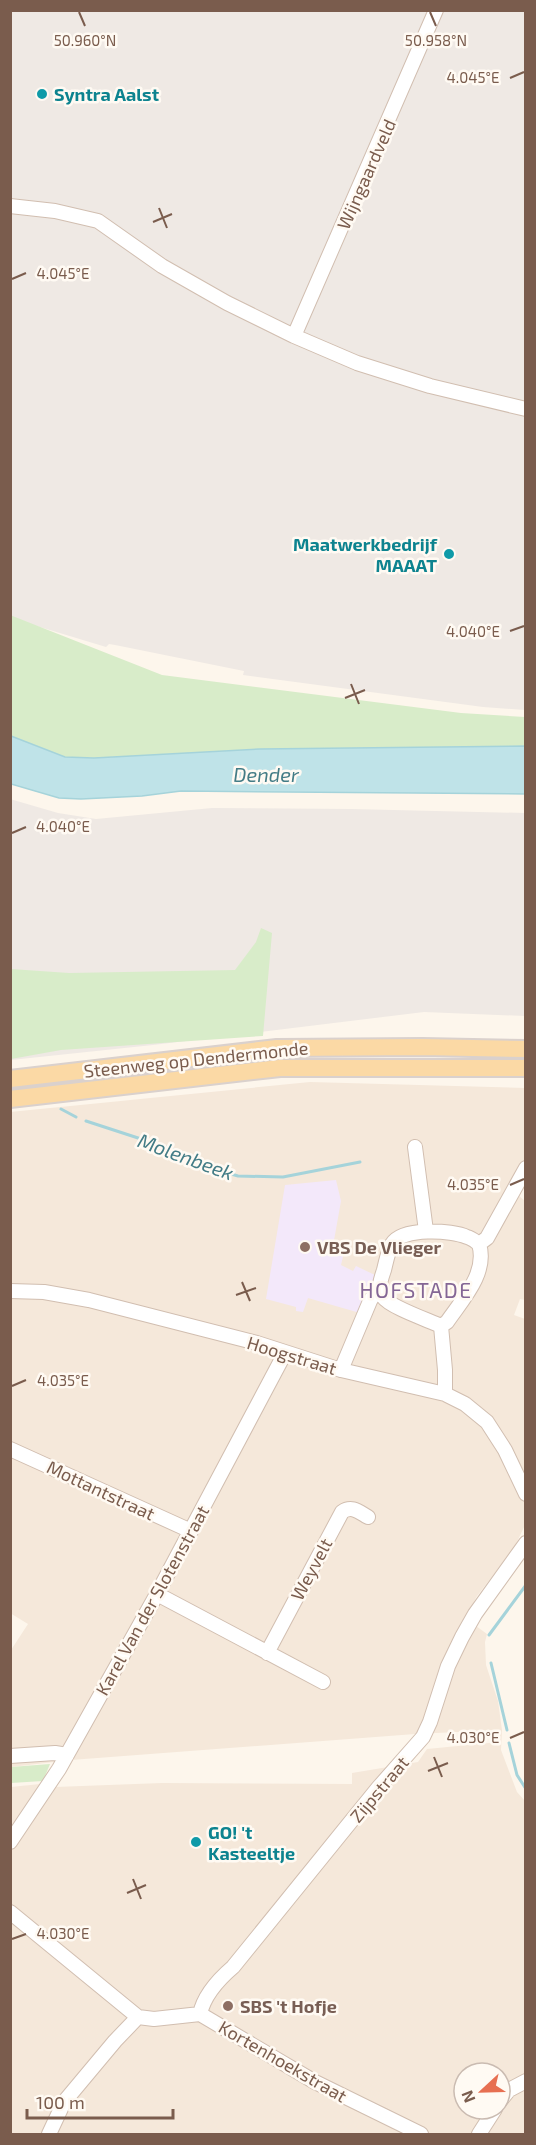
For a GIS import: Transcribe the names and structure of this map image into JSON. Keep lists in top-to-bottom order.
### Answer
{
  "streets": {
    "main road": ["Steenweg op Dendermonde"],
    "street": [
      "Wijngaardveld",
      "Hoogstraat",
      "Mottantstraat",
      "Weyvelt",
      "Karel Van der Slotenstraat",
      "Zijpstraat",
      "Kortenhoekstraat"
    ]
  },
  "crossings": [
    ["Hoogstraat", "Karel Van der Slotenstraat"],
    ["Mottantstraat", "Karel Van der Slotenstraat"],
    ["Zijpstraat", "Kortenhoekstraat"]
  ],
  "districts": ["HOFSTADE"],
  "water": ["Dender", "Molenbeek"],
  "places": [
    "Syntra Aalst",
    "Maatwerkbedrijf MAAAT",
    "VBS De Vlieger",
    "GO! 't Kasteeltje",
    "SBS 't Hofje"
  ],
  "scale_bar": "100 m",
  "north": "left",
  "coordinates": [
    "50.960°N",
    "50.958°N",
    "4.045°E",
    "4.040°E",
    "4.035°E",
    "4.030°E"
  ]
}
